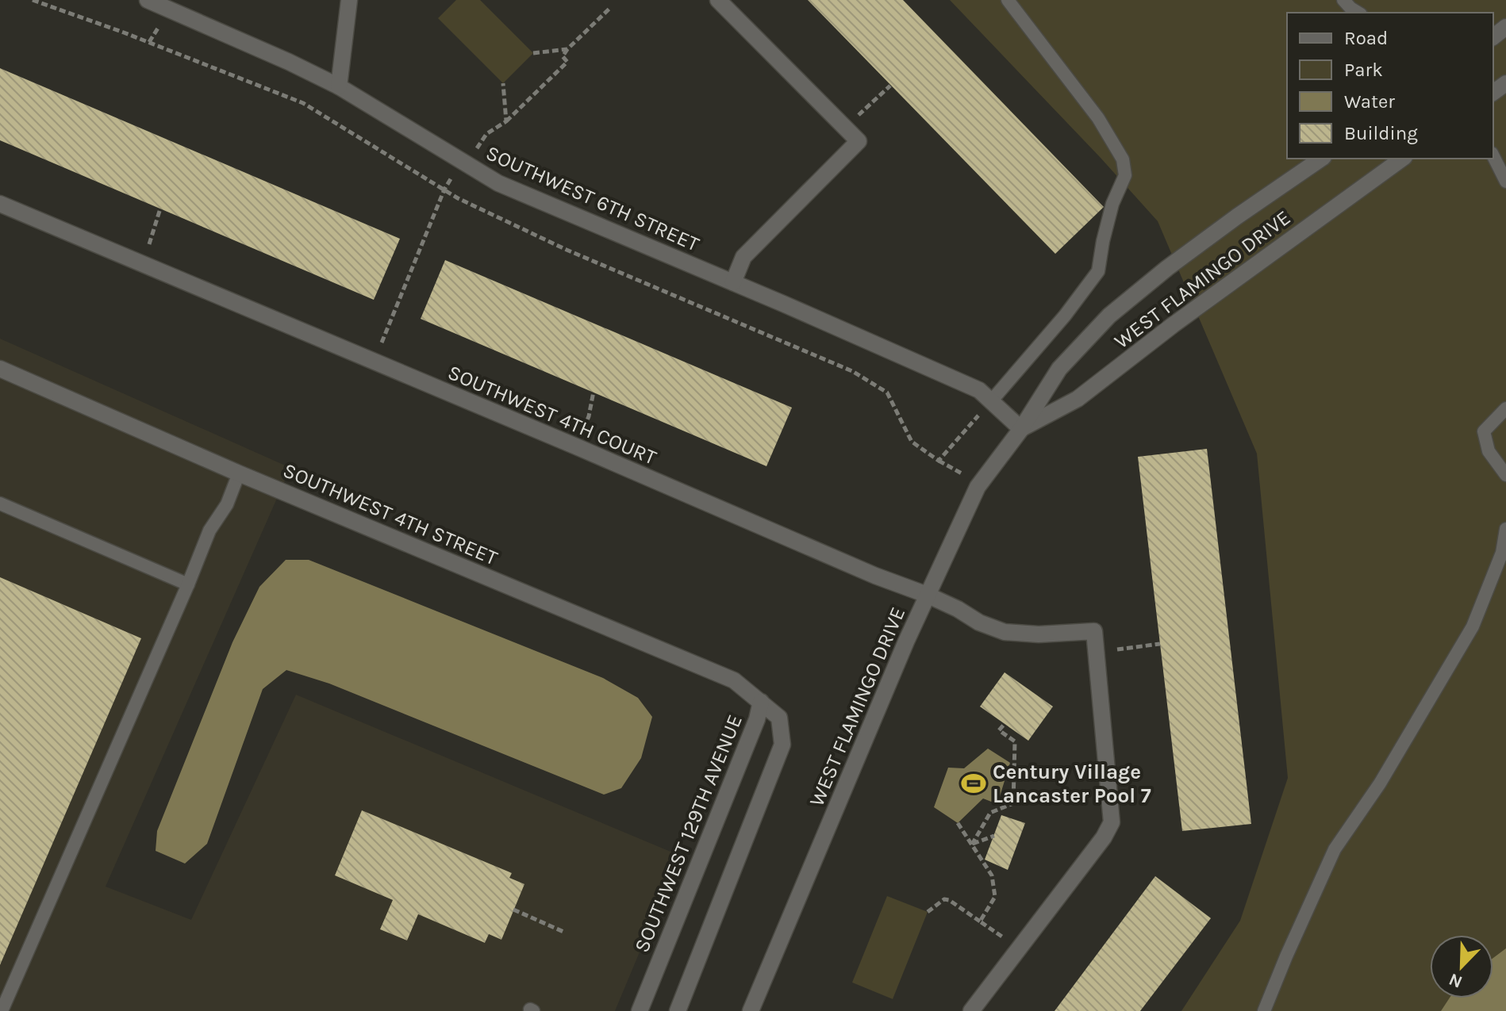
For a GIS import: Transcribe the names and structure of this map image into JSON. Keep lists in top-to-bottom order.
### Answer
{
  "streets": {
    "street": [
      "SOUTHWEST 6TH STREET",
      "WEST FLAMINGO DRIVE",
      "SOUTHWEST 4TH COURT",
      "SOUTHWEST 4TH STREET",
      "SOUTHWEST 129TH AVENUE"
    ]
  },
  "crossings": [
    ["SOUTHWEST 6TH STREET", "WEST FLAMINGO DRIVE"],
    ["WEST FLAMINGO DRIVE", "SOUTHWEST 4TH COURT"],
    ["SOUTHWEST 4TH STREET", "SOUTHWEST 129TH AVENUE"]
  ],
  "places": {
    "sports": ["Century Village Lancaster Pool 7"]
  },
  "legend": [
    "Road",
    "Park",
    "Water",
    "Building"
  ],
  "north": "bottom left"
}
